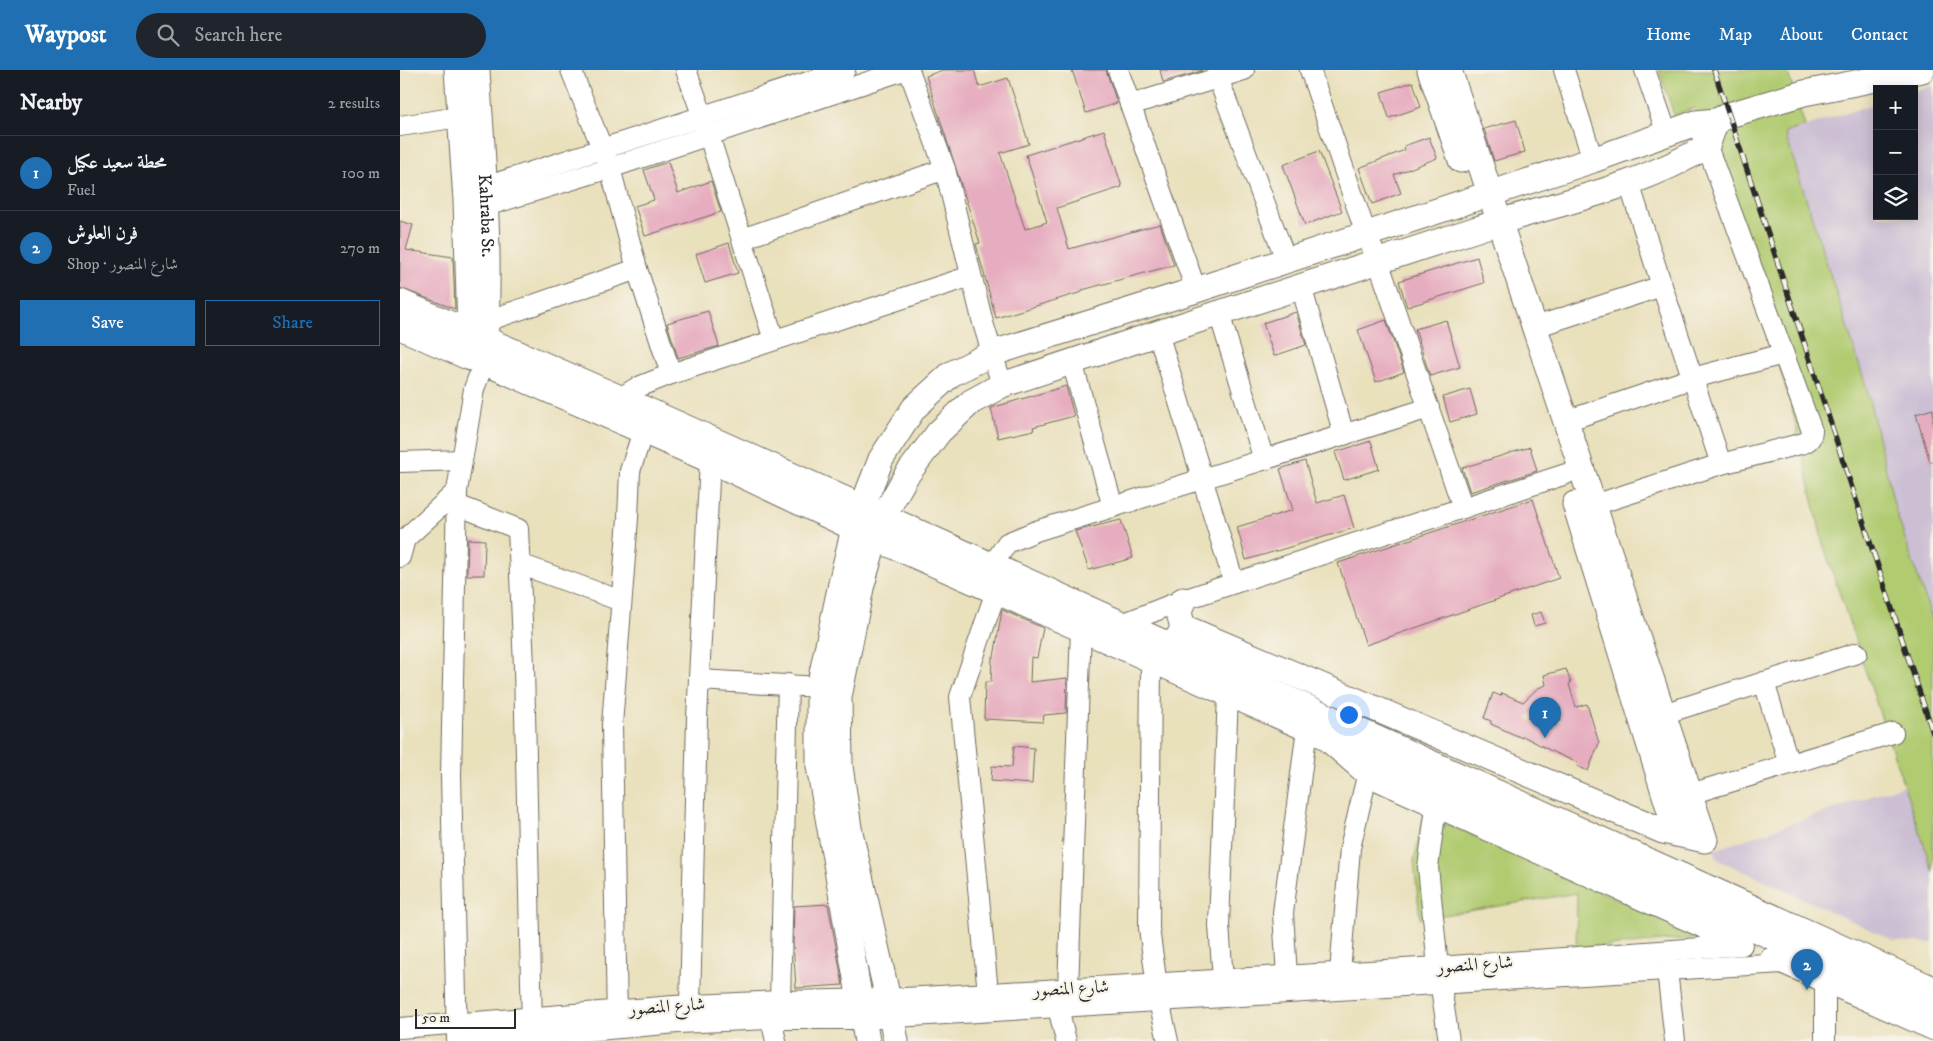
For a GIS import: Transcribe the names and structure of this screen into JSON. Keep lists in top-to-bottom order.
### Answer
{
  "streets": {
    "main road": ["Kahraba St."],
    "street": ["شارع المنصور"]
  },
  "scale_bar": "50 m",
  "page": {
    "header": "Waypost",
    "search": "Search here",
    "nav": [
      "Home",
      "Map",
      "About",
      "Contact"
    ],
    "heading": ["Nearby", "2 results"],
    "map_buttons": ["+", "−"],
    "list": [
      {
        "mark": "1",
        "name": "محطة سعيد عكيل",
        "note": "Fuel",
        "value": "100 m"
      },
      {
        "mark": "2",
        "name": "فرن العلوش",
        "note": "Shop · شارع المنصور",
        "value": "270 m"
      }
    ],
    "buttons": ["Save", "Share"],
    "pins": ["1", "2"],
    "scale": "50 m"
  }
}
